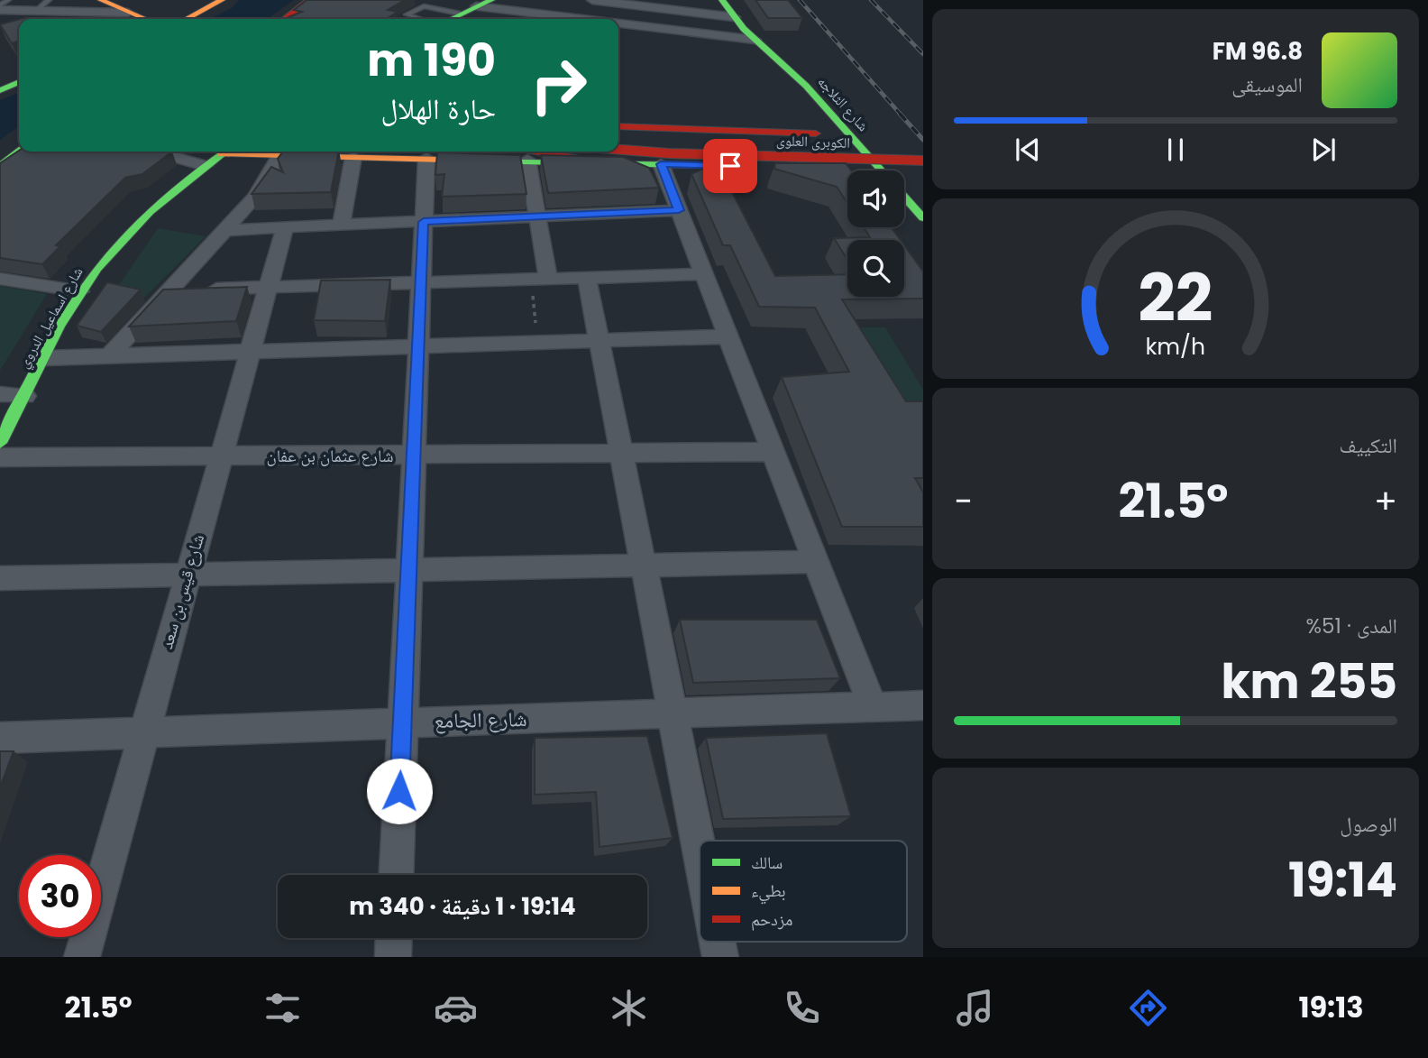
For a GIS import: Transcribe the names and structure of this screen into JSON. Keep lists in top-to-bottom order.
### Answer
{
  "streets": {
    "main road": ["شارع الثلاجه", "الكوبرى العلوى", "شارع اسماعيل الدروي"],
    "street": ["شارع عثمان بن عفان", "شارع قيس بن سعد", "شارع الجامع"]
  },
  "crossings": [
    ["شارع عثمان بن عفان", "شارع قيس بن سعد"],
    ["شارع قيس بن سعد", "شارع الجامع"]
  ],
  "legend": ["سالك", "بطيء", "مزدحم"],
  "page": {
    "turn": ["190 m", "حارة الهلال"],
    "song": ["96.8 FM", "الموسيقى"],
    "tile": [
      "التكييف",
      ["المدى · 51%", "255 km"],
      ["الوصول", "19:14"]
    ],
    "heat": ["−", "21.5°", "+"],
    "limit": "30",
    "trip": "19:14 · 1 دقيقة · 340 m",
    "tabs": ["19:13", "21.5°"],
    "gauge": ["22", "km/h"]
  }
}
